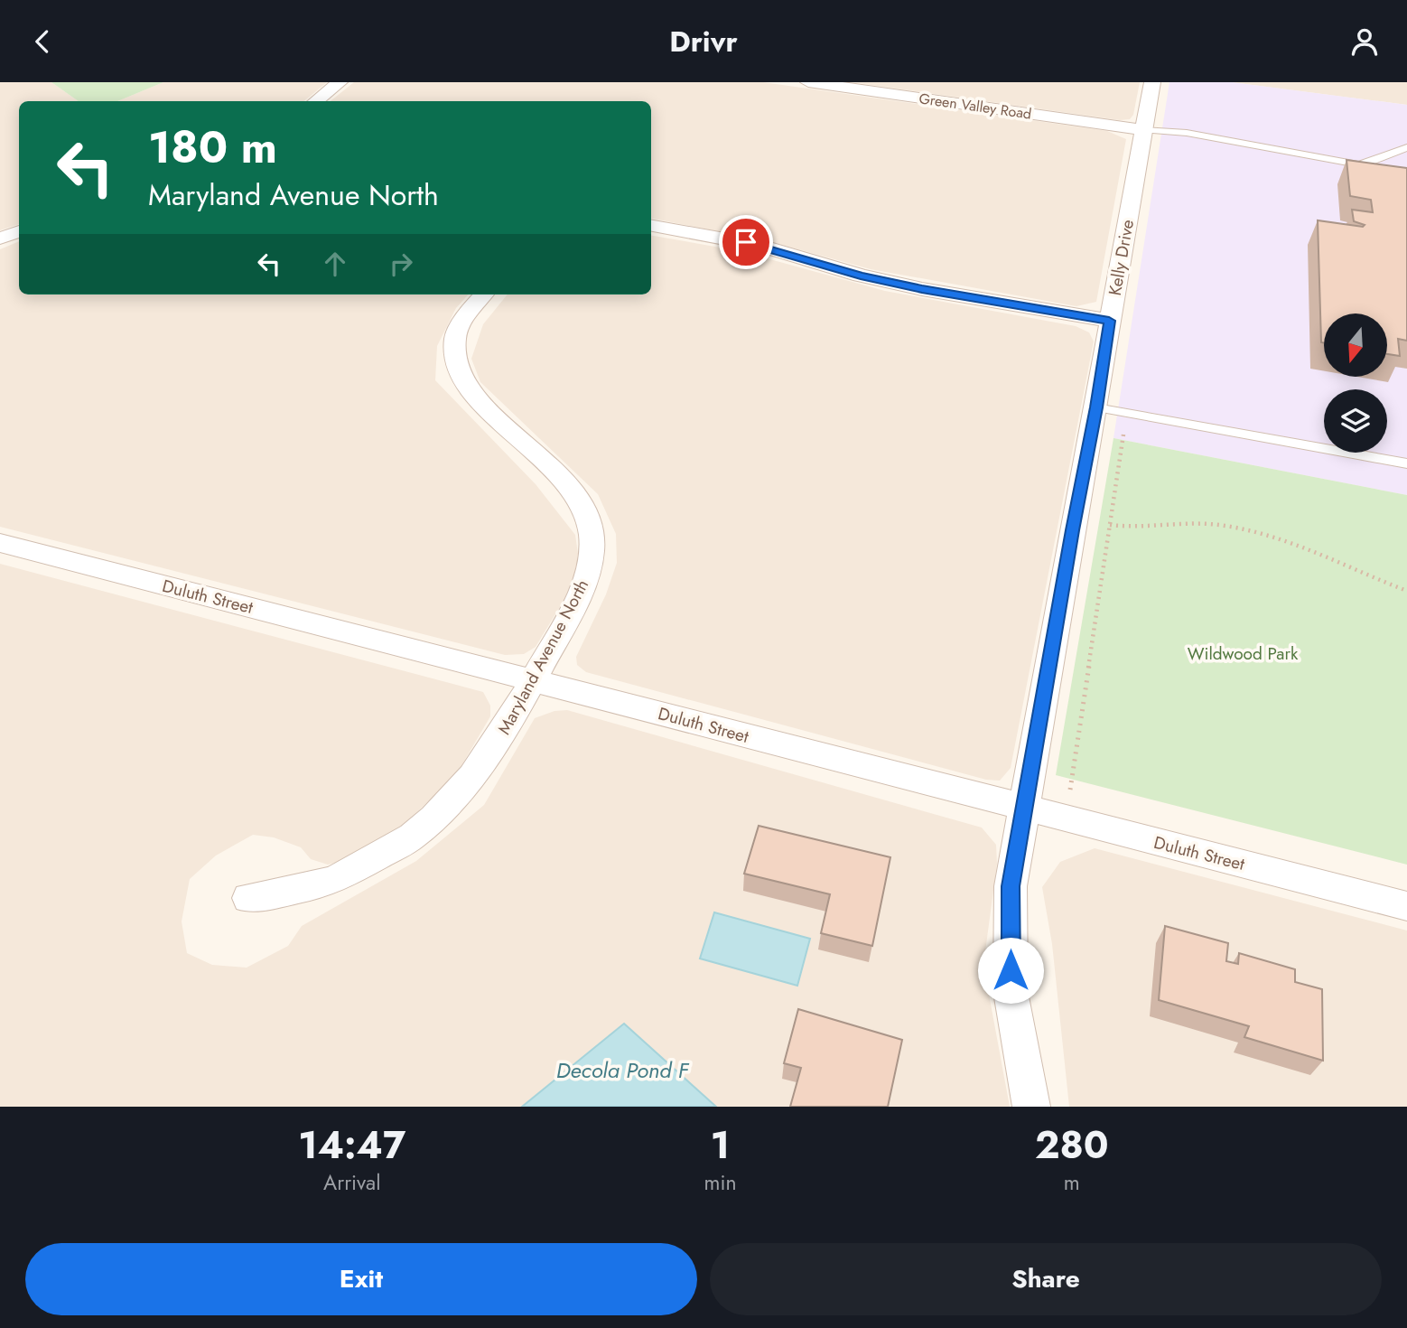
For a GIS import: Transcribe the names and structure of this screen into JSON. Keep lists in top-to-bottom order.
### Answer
{
  "streets": {
    "street": [
      "Green Valley Road",
      "Kelly Drive",
      "Duluth Street",
      "Maryland Avenue North"
    ]
  },
  "crossings": [
    ["Green Valley Road", "Kelly Drive"],
    ["Kelly Drive", "Duluth Street"],
    ["Duluth Street", "Maryland Avenue North"]
  ],
  "water": ["Decola Pond F"],
  "parks": ["Wildwood Park"],
  "north": "bottom",
  "page": {
    "header": "Drivr",
    "turn": ["180 m", "Maryland Avenue North"],
    "eta": [
      "14:47",
      "Arrival",
      "1",
      "min",
      "280",
      "m"
    ],
    "buttons": ["Exit", "Share"]
  }
}
